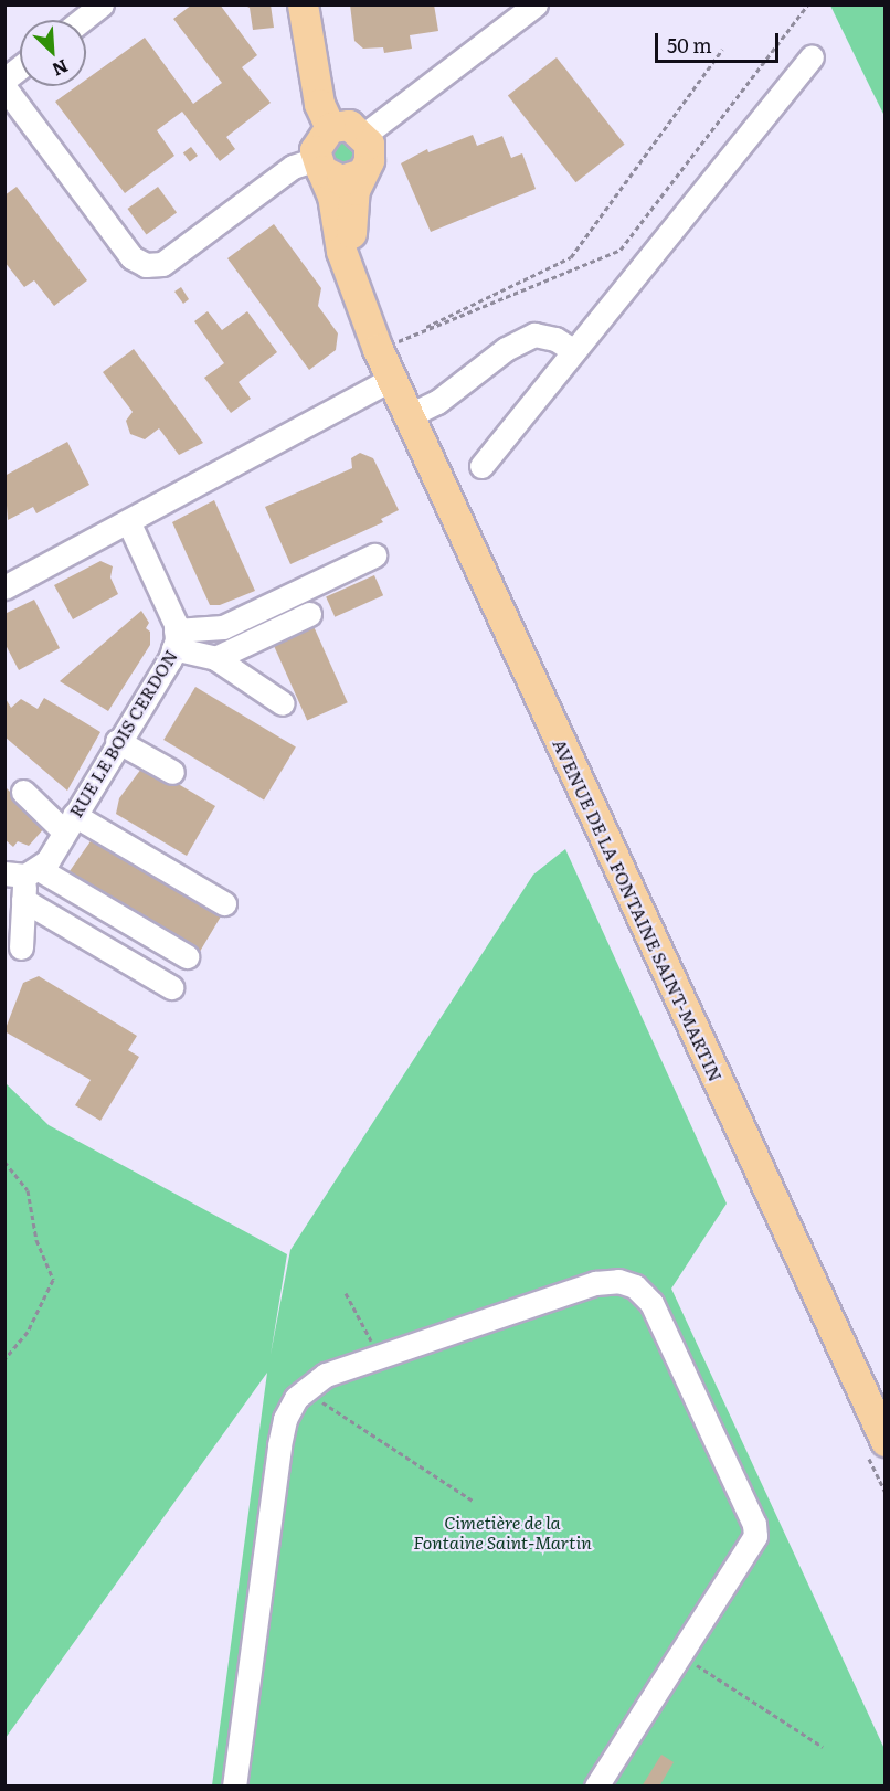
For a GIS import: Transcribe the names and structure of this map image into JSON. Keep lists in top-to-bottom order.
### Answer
{
  "streets": {
    "main road": ["AVENUE DE LA FONTAINE SAINT-MARTIN"],
    "street": ["RUE LE BOIS CERDON"]
  },
  "parks": ["Cimetière de la Fontaine Saint-Martin"],
  "scale_bar": "50 m",
  "north": "bottom right"
}
